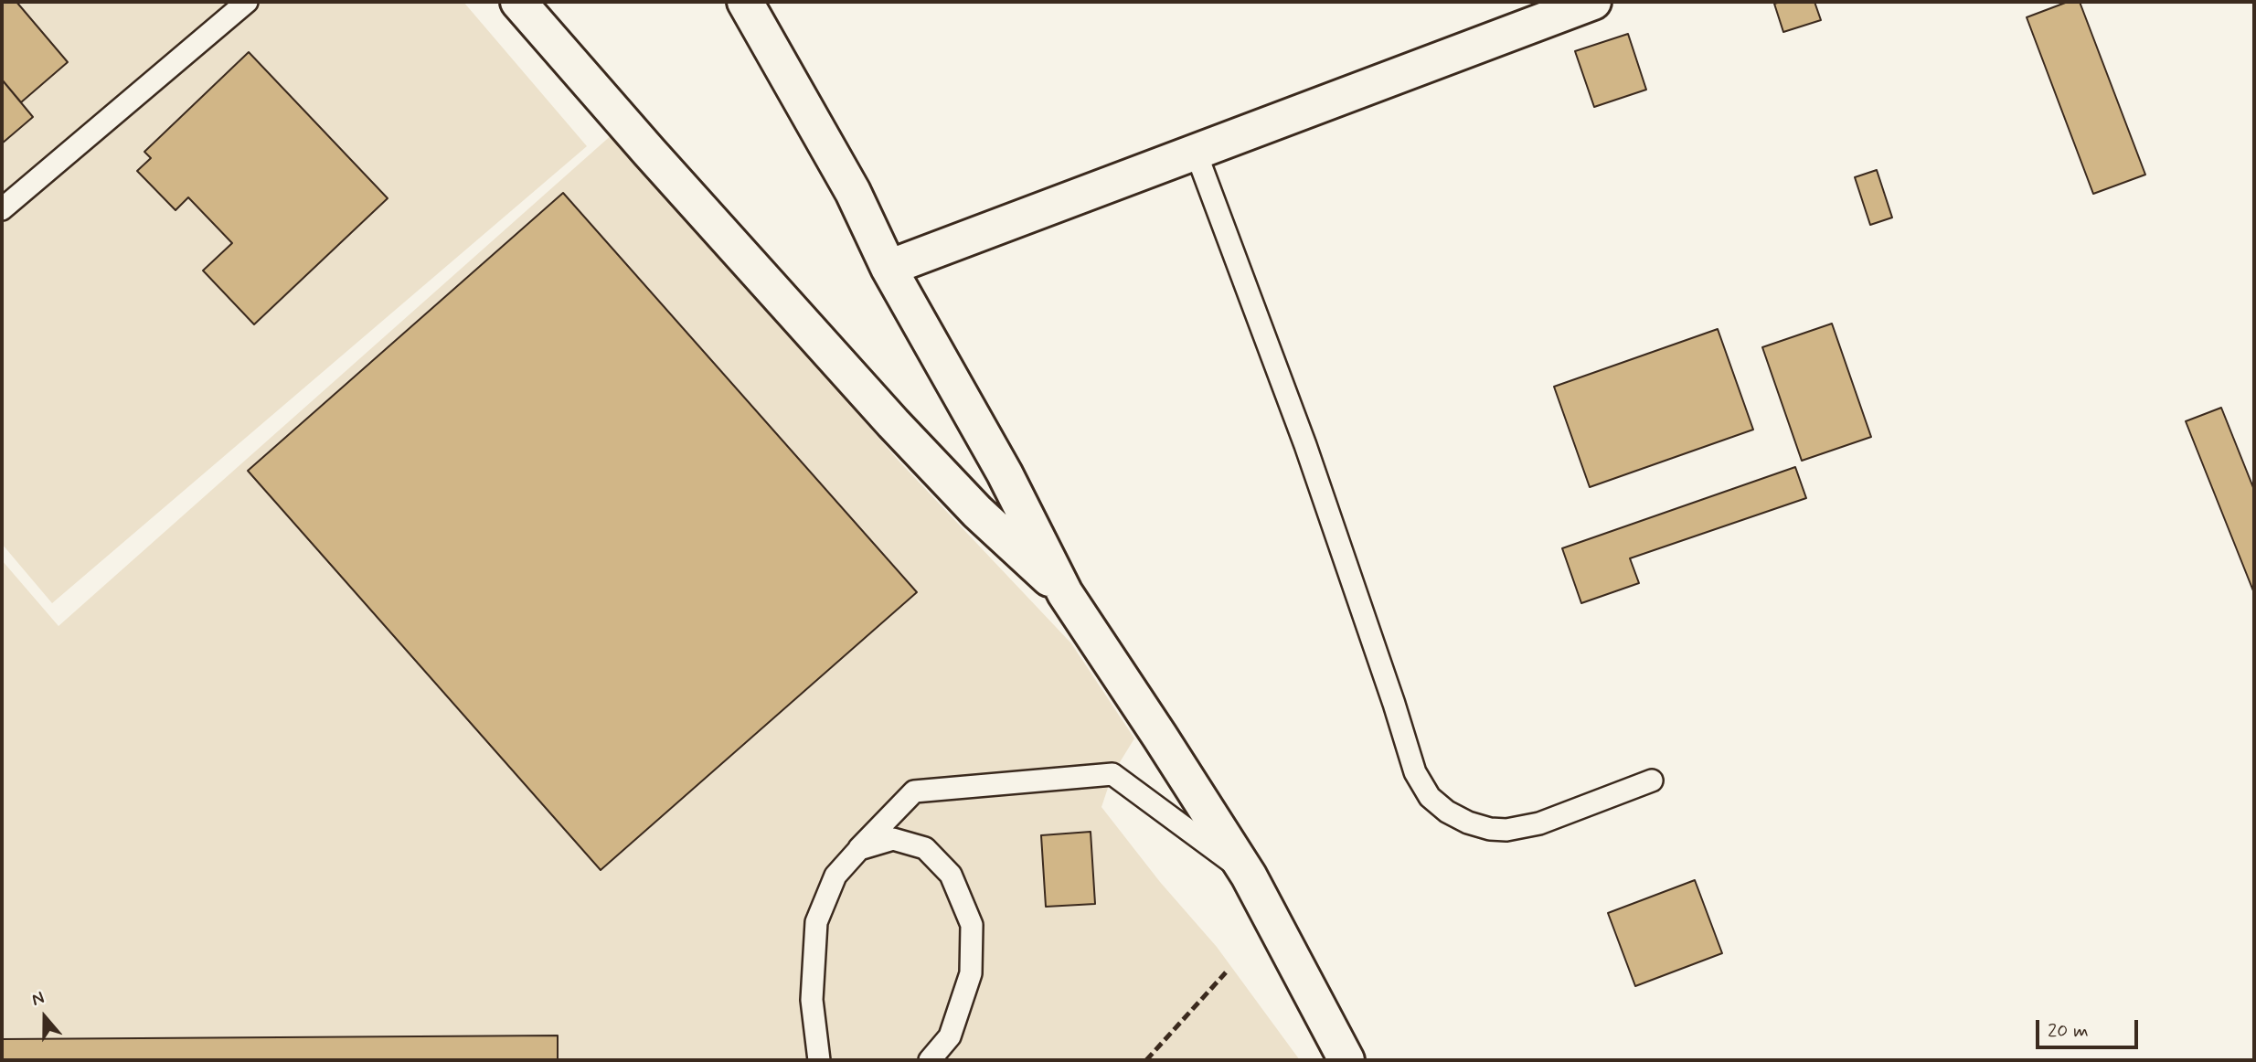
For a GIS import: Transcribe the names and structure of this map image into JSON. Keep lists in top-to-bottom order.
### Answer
{
  "scale_bar": "20 m",
  "north": "top"
}
